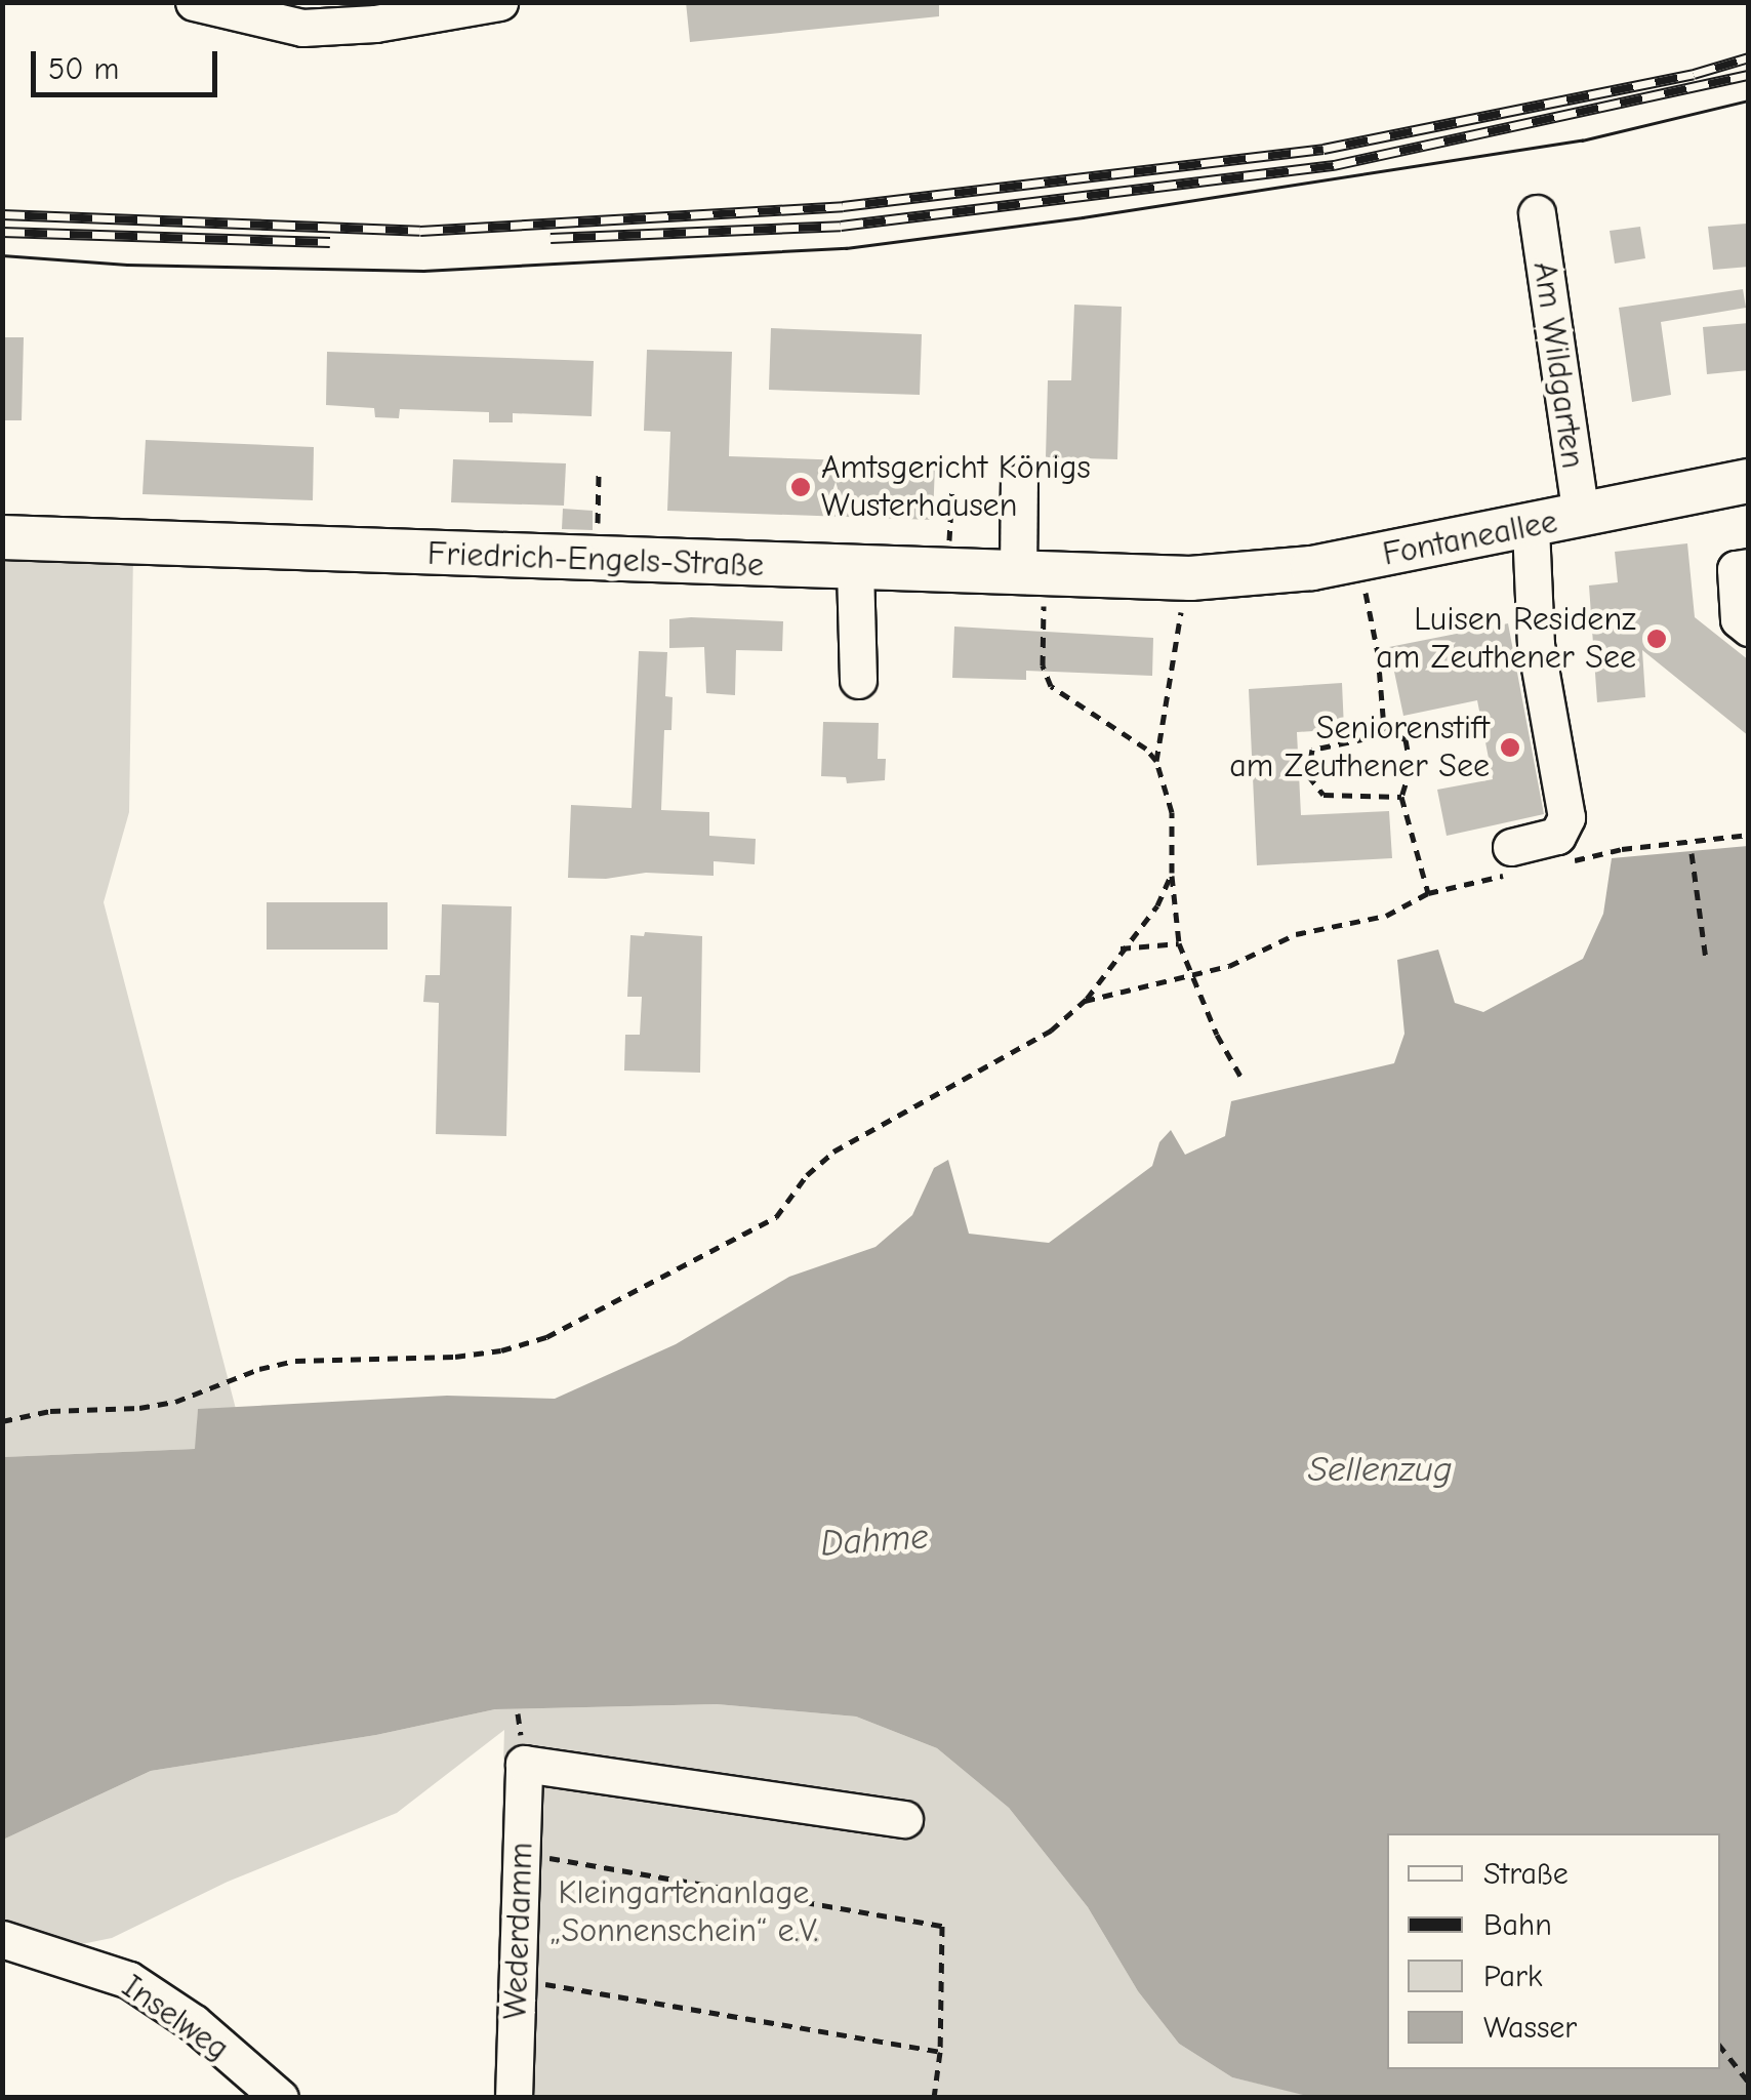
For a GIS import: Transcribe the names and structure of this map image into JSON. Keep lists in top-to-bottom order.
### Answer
{
  "streets": {
    "main road": ["Fontaneallee", "Friedrich-Engels-Straße"],
    "street": ["Am Wildgarten", "Wederdamm", "Inselweg"]
  },
  "crossings": [
    ["Am Wildgarten", "Fontaneallee"],
    ["Fontaneallee", "Friedrich-Engels-Straße"]
  ],
  "water": ["Sellenzug", "Dahme"],
  "parks": ["Kleingartenanlage „Sonnenschein“ e.V."],
  "places": ["Amtsgericht Königs Wusterhausen", "Luisen Residenz am Zeuthener See", "Seniorenstift am Zeuthener See"],
  "legend": [
    "Straße",
    "Bahn",
    "Park",
    "Wasser"
  ],
  "scale_bar": "50 m"
}
